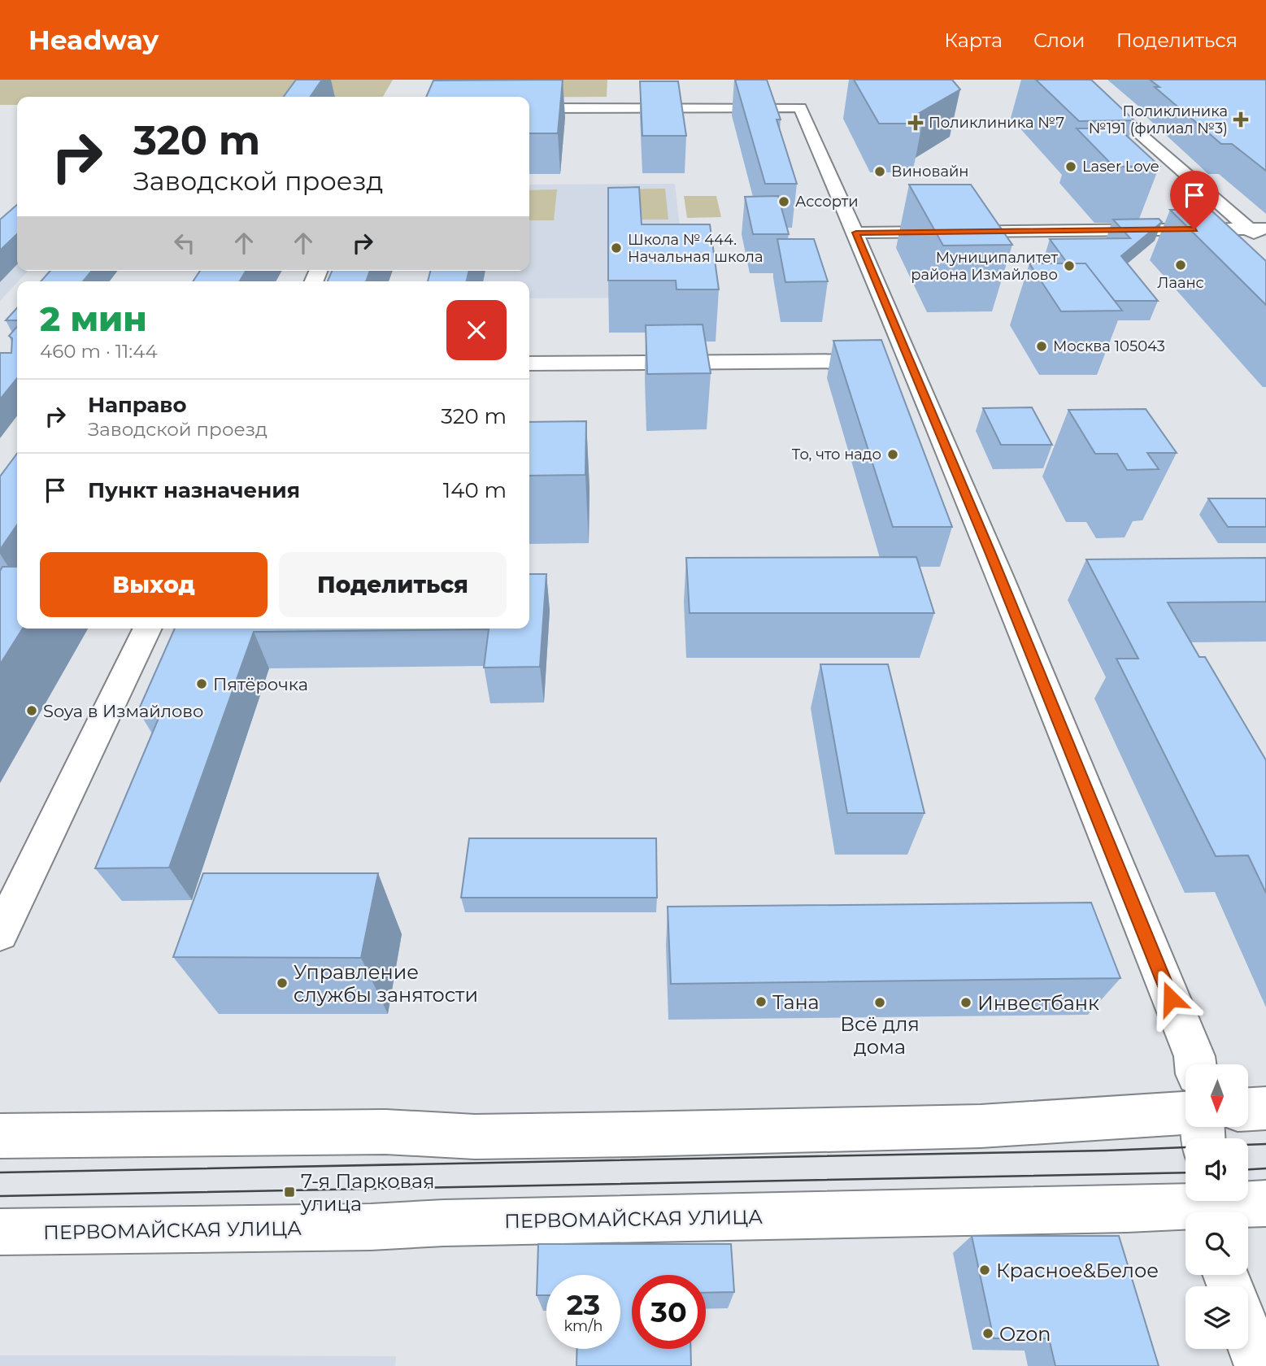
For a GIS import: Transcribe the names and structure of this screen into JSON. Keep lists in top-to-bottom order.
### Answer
{
  "streets": {
    "street": ["ПЕРВОМАЙСКАЯ УЛИЦА"]
  },
  "places": {
    "health": ["Поликлиника №191 (филиал №3)", "Поликлиника №7"],
    "other": [
      "Laser Love",
      "Виновайн",
      "Ассорти",
      "Школа № 444. Начальная школа",
      "Лаанс",
      "Муниципалитет района Измайлово",
      "Москва 105043",
      "То, что надо",
      "Пятёрочка",
      "Soya в Измайлово",
      "Управление cлужбы занятости",
      "Тана",
      "Всё для дома",
      "Инвестбанк",
      "Красное&Белое",
      "Ozon"
    ],
    "transit": ["7-я Парковая улица"]
  },
  "north": "bottom",
  "page": {
    "header": "Headway",
    "nav": ["Карта", "Слои", "Поделиться"],
    "turn": ["320 m", "Заводской проезд"],
    "heading": ["2 мин", "460 m · 11:44"],
    "list": [
      {
        "name": "Направо",
        "note": "Заводской проезд",
        "value": "320 m"
      },
      {
        "name": "Пункт назначения",
        "value": "140 m"
      }
    ],
    "buttons": ["Выход", "Поделиться"],
    "speed": "23 km/h",
    "limit": "30"
  }
}
